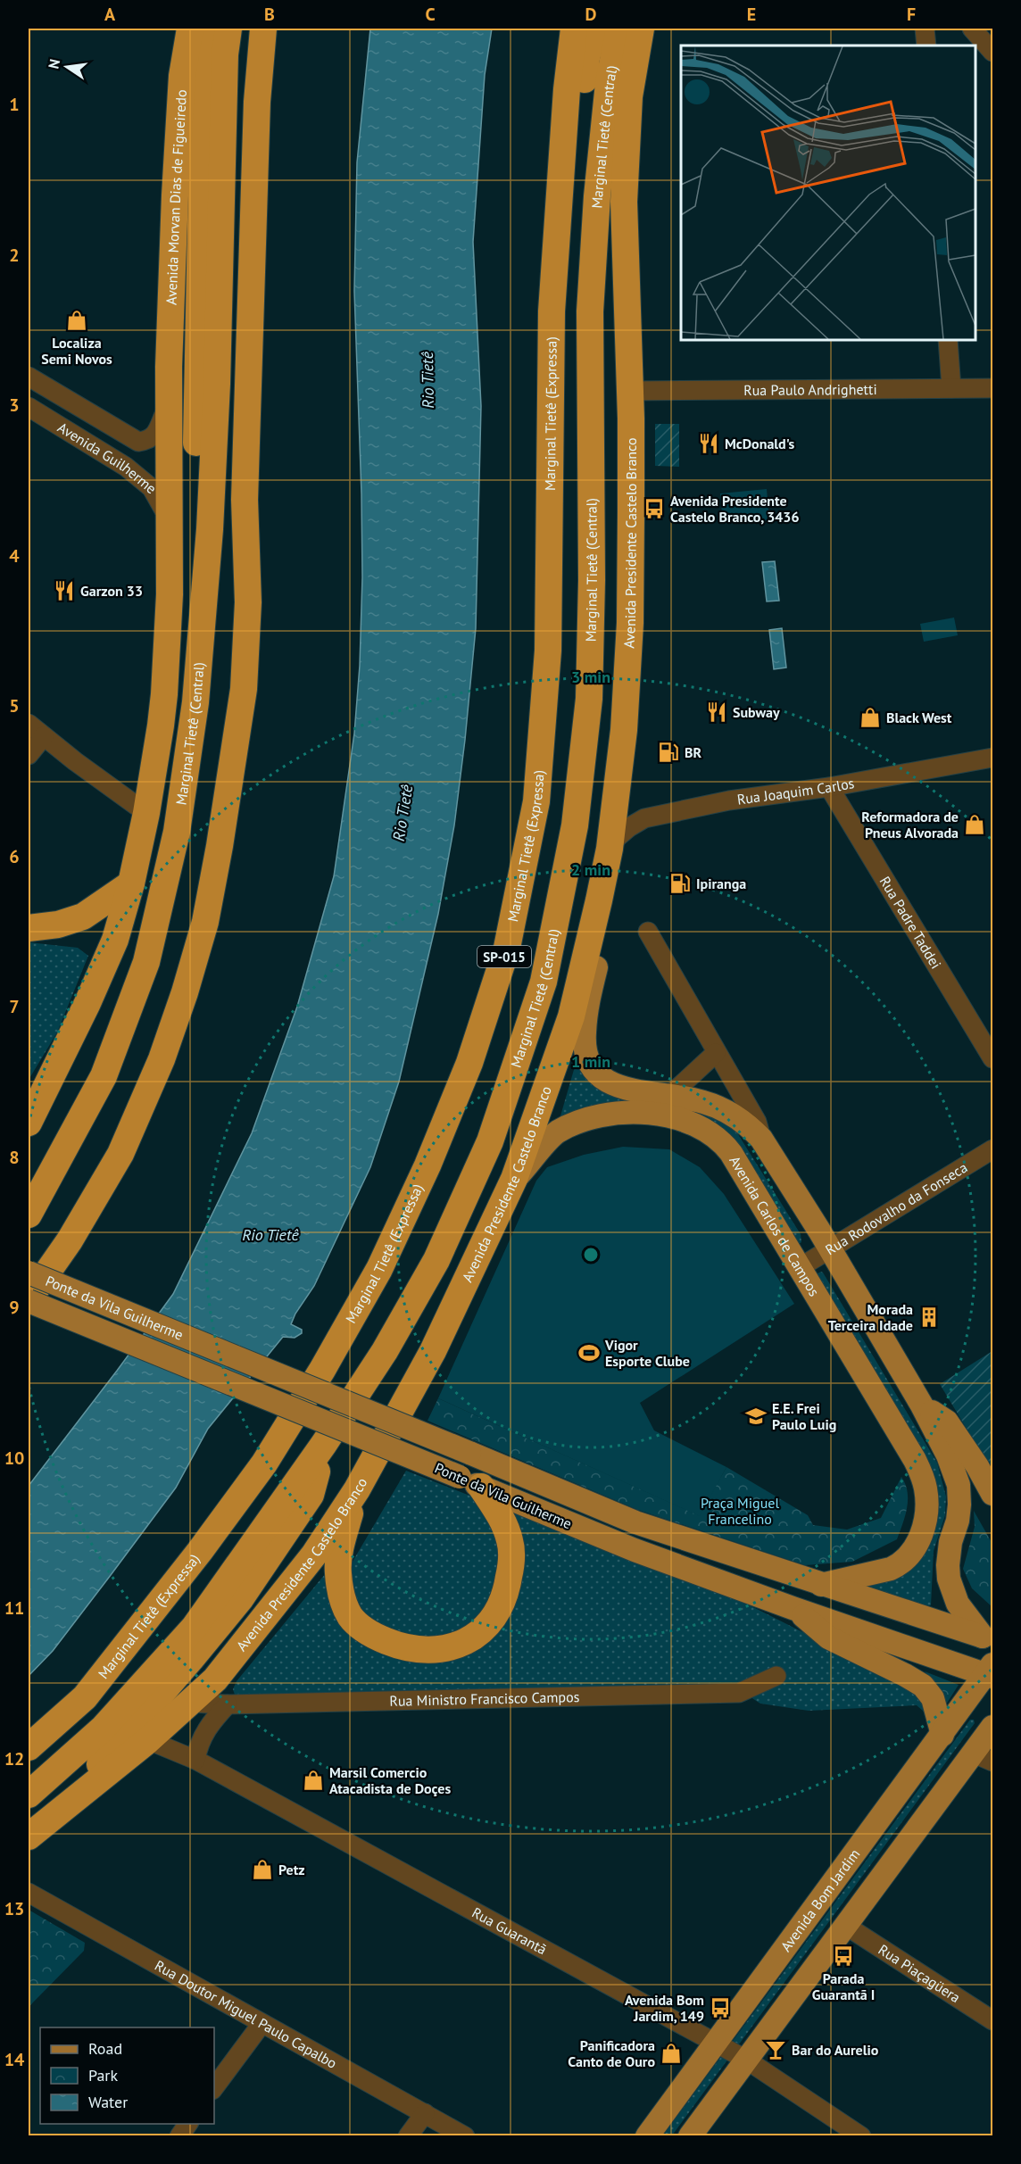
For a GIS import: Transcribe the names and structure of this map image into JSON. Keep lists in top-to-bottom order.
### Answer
{
  "streets": {
    "highway": [
      "Marginal Tietê (Central)",
      "Avenida Morvan Dias de Figueiredo",
      "Marginal Tietê (Expressa)",
      "Avenida Presidente Castelo Branco",
      "SP-015"
    ],
    "main road": ["Avenida Carlos de Campos", "Ponte da Vila Guilherme", "Avenida Bom Jardim"],
    "street": [
      "Rua Paulo Andrighetti",
      "Avenida Guilherme",
      "Rua Joaquim Carlos",
      "Rua Padre Taddei",
      "Rua Rodovalho da Fonseca",
      "Rua Ministro Francisco Campos",
      "Rua Guarantã",
      "Rua Piaçagüera",
      "Rua Doutor Miguel Paulo Capalbo"
    ]
  },
  "crossings": [
    ["Avenida Morvan Dias de Figueiredo", "Avenida Guilherme"],
    ["Rua Paulo Andrighetti", "Avenida Presidente Castelo Branco"],
    ["Avenida Presidente Castelo Branco", "Rua Joaquim Carlos"],
    ["Avenida Presidente Castelo Branco", "Avenida Carlos de Campos"],
    ["Avenida Presidente Castelo Branco", "Rua Ministro Francisco Campos"],
    ["Avenida Presidente Castelo Branco", "Rua Guarantã"],
    ["Rua Joaquim Carlos", "Rua Padre Taddei"],
    ["Rua Rodovalho da Fonseca", "Avenida Carlos de Campos"],
    ["Avenida Carlos de Campos", "Ponte da Vila Guilherme"],
    ["Ponte da Vila Guilherme", "Avenida Bom Jardim"],
    ["Avenida Bom Jardim", "Rua Guarantã"]
  ],
  "water": ["Rio Tietê"],
  "parks": ["Praça Miguel Francelino"],
  "places": {
    "shop": [
      "Localiza Semi Novos",
      "Black West",
      "Reformadora de Pneus Alvorada",
      "Marsil Comercio Atacadista de Doçes",
      "Petz",
      "Panificadora Canto de Ouro"
    ],
    "restaurant": ["McDonald's", "Garzon 33", "Subway"],
    "bus stop": ["Avenida Presidente Castelo Branco, 3436", "Parada Guarantã I", "Avenida Bom Jardim, 149"],
    "fuel station": ["BR", "Ipiranga"],
    "building": ["Morada Terceira Idade"],
    "sports": ["Vigor Esporte Clube"],
    "school or university": ["E.E. Frei Paulo Luig"],
    "bar": ["Bar do Aurelio"]
  },
  "legend": ["Road", "Park", "Water"],
  "north": "left",
  "grid": {
    "columns": [
      "A",
      "B",
      "C",
      "D",
      "E",
      "F"
    ],
    "rows": [
      "1",
      "2",
      "3",
      "4",
      "5",
      "6",
      "7",
      "8",
      "9",
      "10",
      "11",
      "12",
      "13",
      "14"
    ]
  },
  "rings": ["3 min", "2 min", "1 min"]
}
